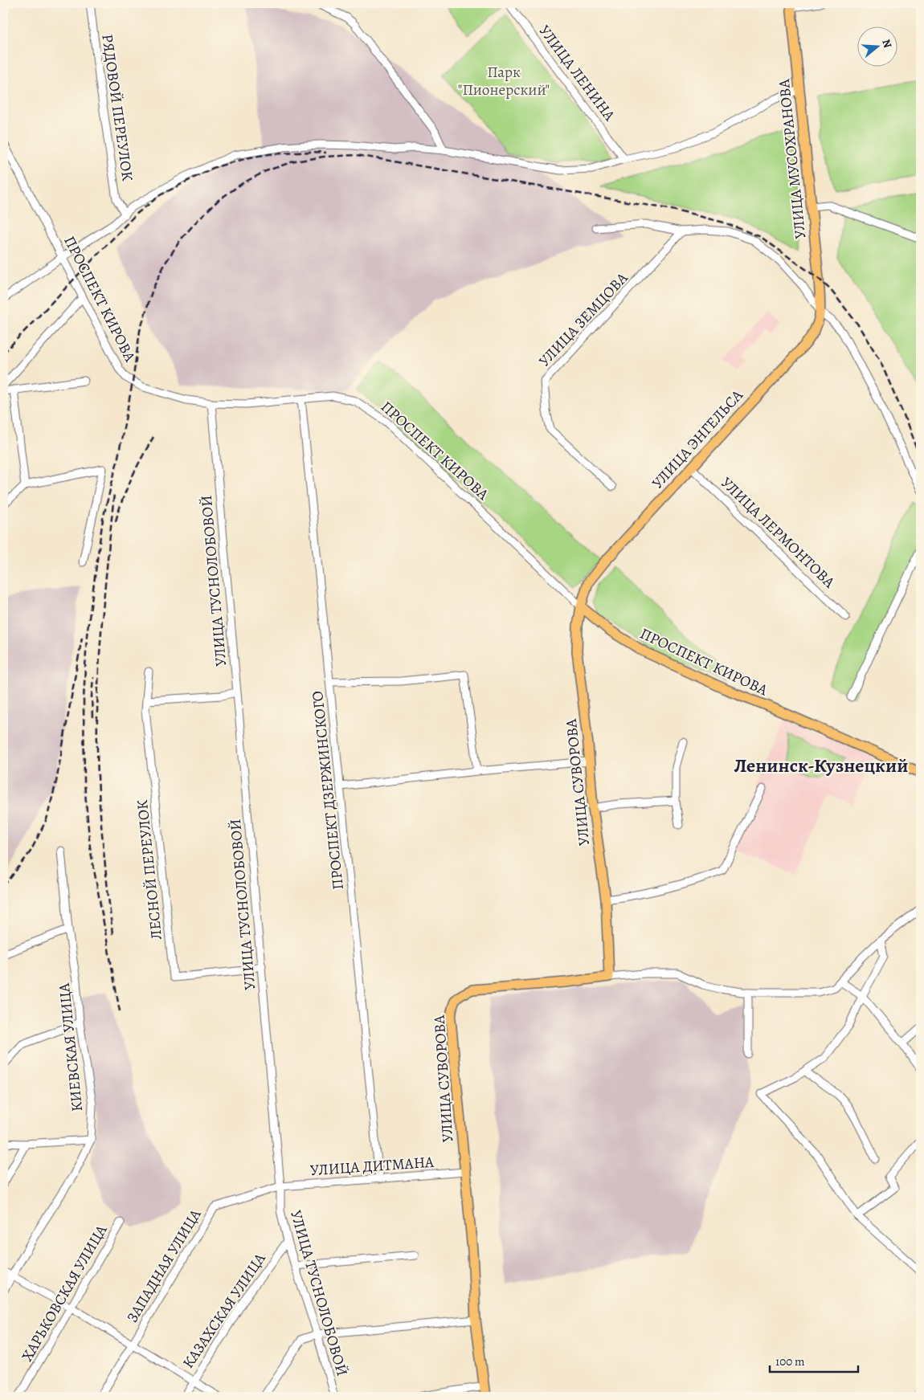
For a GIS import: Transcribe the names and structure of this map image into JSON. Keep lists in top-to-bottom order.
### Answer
{
  "streets": {
    "main road": [
      "УЛИЦА МУСОХРАНОВА",
      "ПРОСПЕКТ КИРОВА",
      "УЛИЦА ЭНГЕЛЬСА",
      "УЛИЦА СУВОРОВА"
    ],
    "street": [
      "УЛИЦА ЛЕНИНА",
      "РЯДОВОЙ ПЕРЕУЛОК",
      "УЛИЦА ЗЕМЦОВА",
      "УЛИЦА ЛЕРМОНТОВА",
      "УЛИЦА ТУСНОЛОБОВОЙ",
      "ПРОСПЕКТ ДЗЕРЖИНСКОГО",
      "ЛЕСНОЙ ПЕРЕУЛОК",
      "КИЕВСКАЯ УЛИЦА",
      "УЛИЦА ДИТМАНА",
      "ЗАПАДНАЯ УЛИЦА",
      "ХАРЬКОВСКАЯ УЛИЦА",
      "КАЗАХСКАЯ УЛИЦА"
    ]
  },
  "crossings": [
    ["УЛИЦА МУСОХРАНОВА", "УЛИЦА ЭНГЕЛЬСА"],
    ["ПРОСПЕКТ КИРОВА", "УЛИЦА ТУСНОЛОБОВОЙ"],
    ["ПРОСПЕКТ КИРОВА", "УЛИЦА СУВОРОВА"],
    ["ПРОСПЕКТ КИРОВА", "ПРОСПЕКТ ДЗЕРЖИНСКОГО"],
    ["УЛИЦА ЭНГЕЛЬСА", "УЛИЦА ЛЕРМОНТОВА"],
    ["УЛИЦА ЭНГЕЛЬСА", "УЛИЦА СУВОРОВА"],
    ["УЛИЦА ТУСНОЛОБОВОЙ", "ЛЕСНОЙ ПЕРЕУЛОК"],
    ["УЛИЦА ТУСНОЛОБОВОЙ", "УЛИЦА ДИТМАНА"],
    ["УЛИЦА ТУСНОЛОБОВОЙ", "ЗАПАДНАЯ УЛИЦА"],
    ["УЛИЦА ТУСНОЛОБОВОЙ", "КАЗАХСКАЯ УЛИЦА"],
    ["УЛИЦА СУВОРОВА", "УЛИЦА ДИТМАНА"],
    ["ПРОСПЕКТ ДЗЕРЖИНСКОГО", "УЛИЦА ДИТМАНА"],
    ["УЛИЦА ДИТМАНА", "ЗАПАДНАЯ УЛИЦА"]
  ],
  "districts": ["Ленинск-Кузнецкий"],
  "parks": ["Парк \"Пионерский\""],
  "scale_bar": "100 m",
  "north": "right"
}
